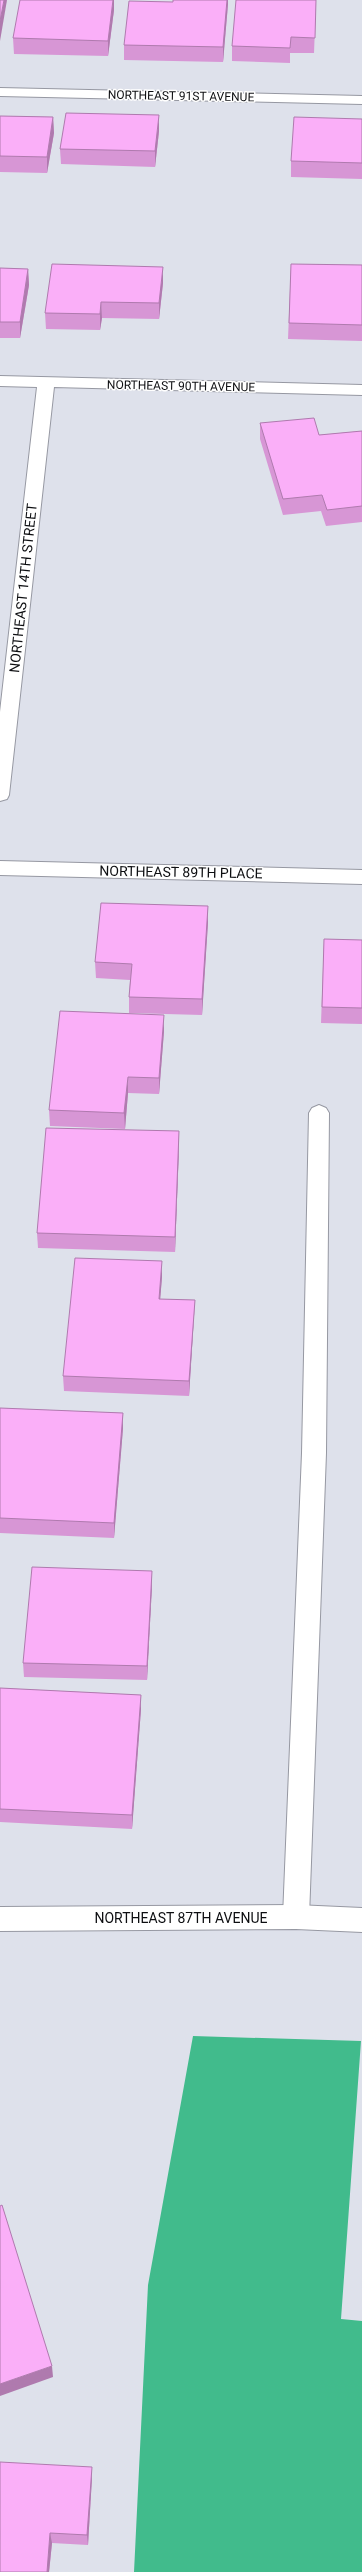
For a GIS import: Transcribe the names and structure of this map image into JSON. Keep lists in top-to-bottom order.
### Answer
{
  "streets": {
    "street": [
      "NORTHEAST 91ST AVENUE",
      "NORTHEAST 90TH AVENUE",
      "NORTHEAST 14TH STREET",
      "NORTHEAST 89TH PLACE",
      "NORTHEAST 87TH AVENUE"
    ]
  },
  "crossings": [
    ["NORTHEAST 90TH AVENUE", "NORTHEAST 14TH STREET"]
  ]
}
